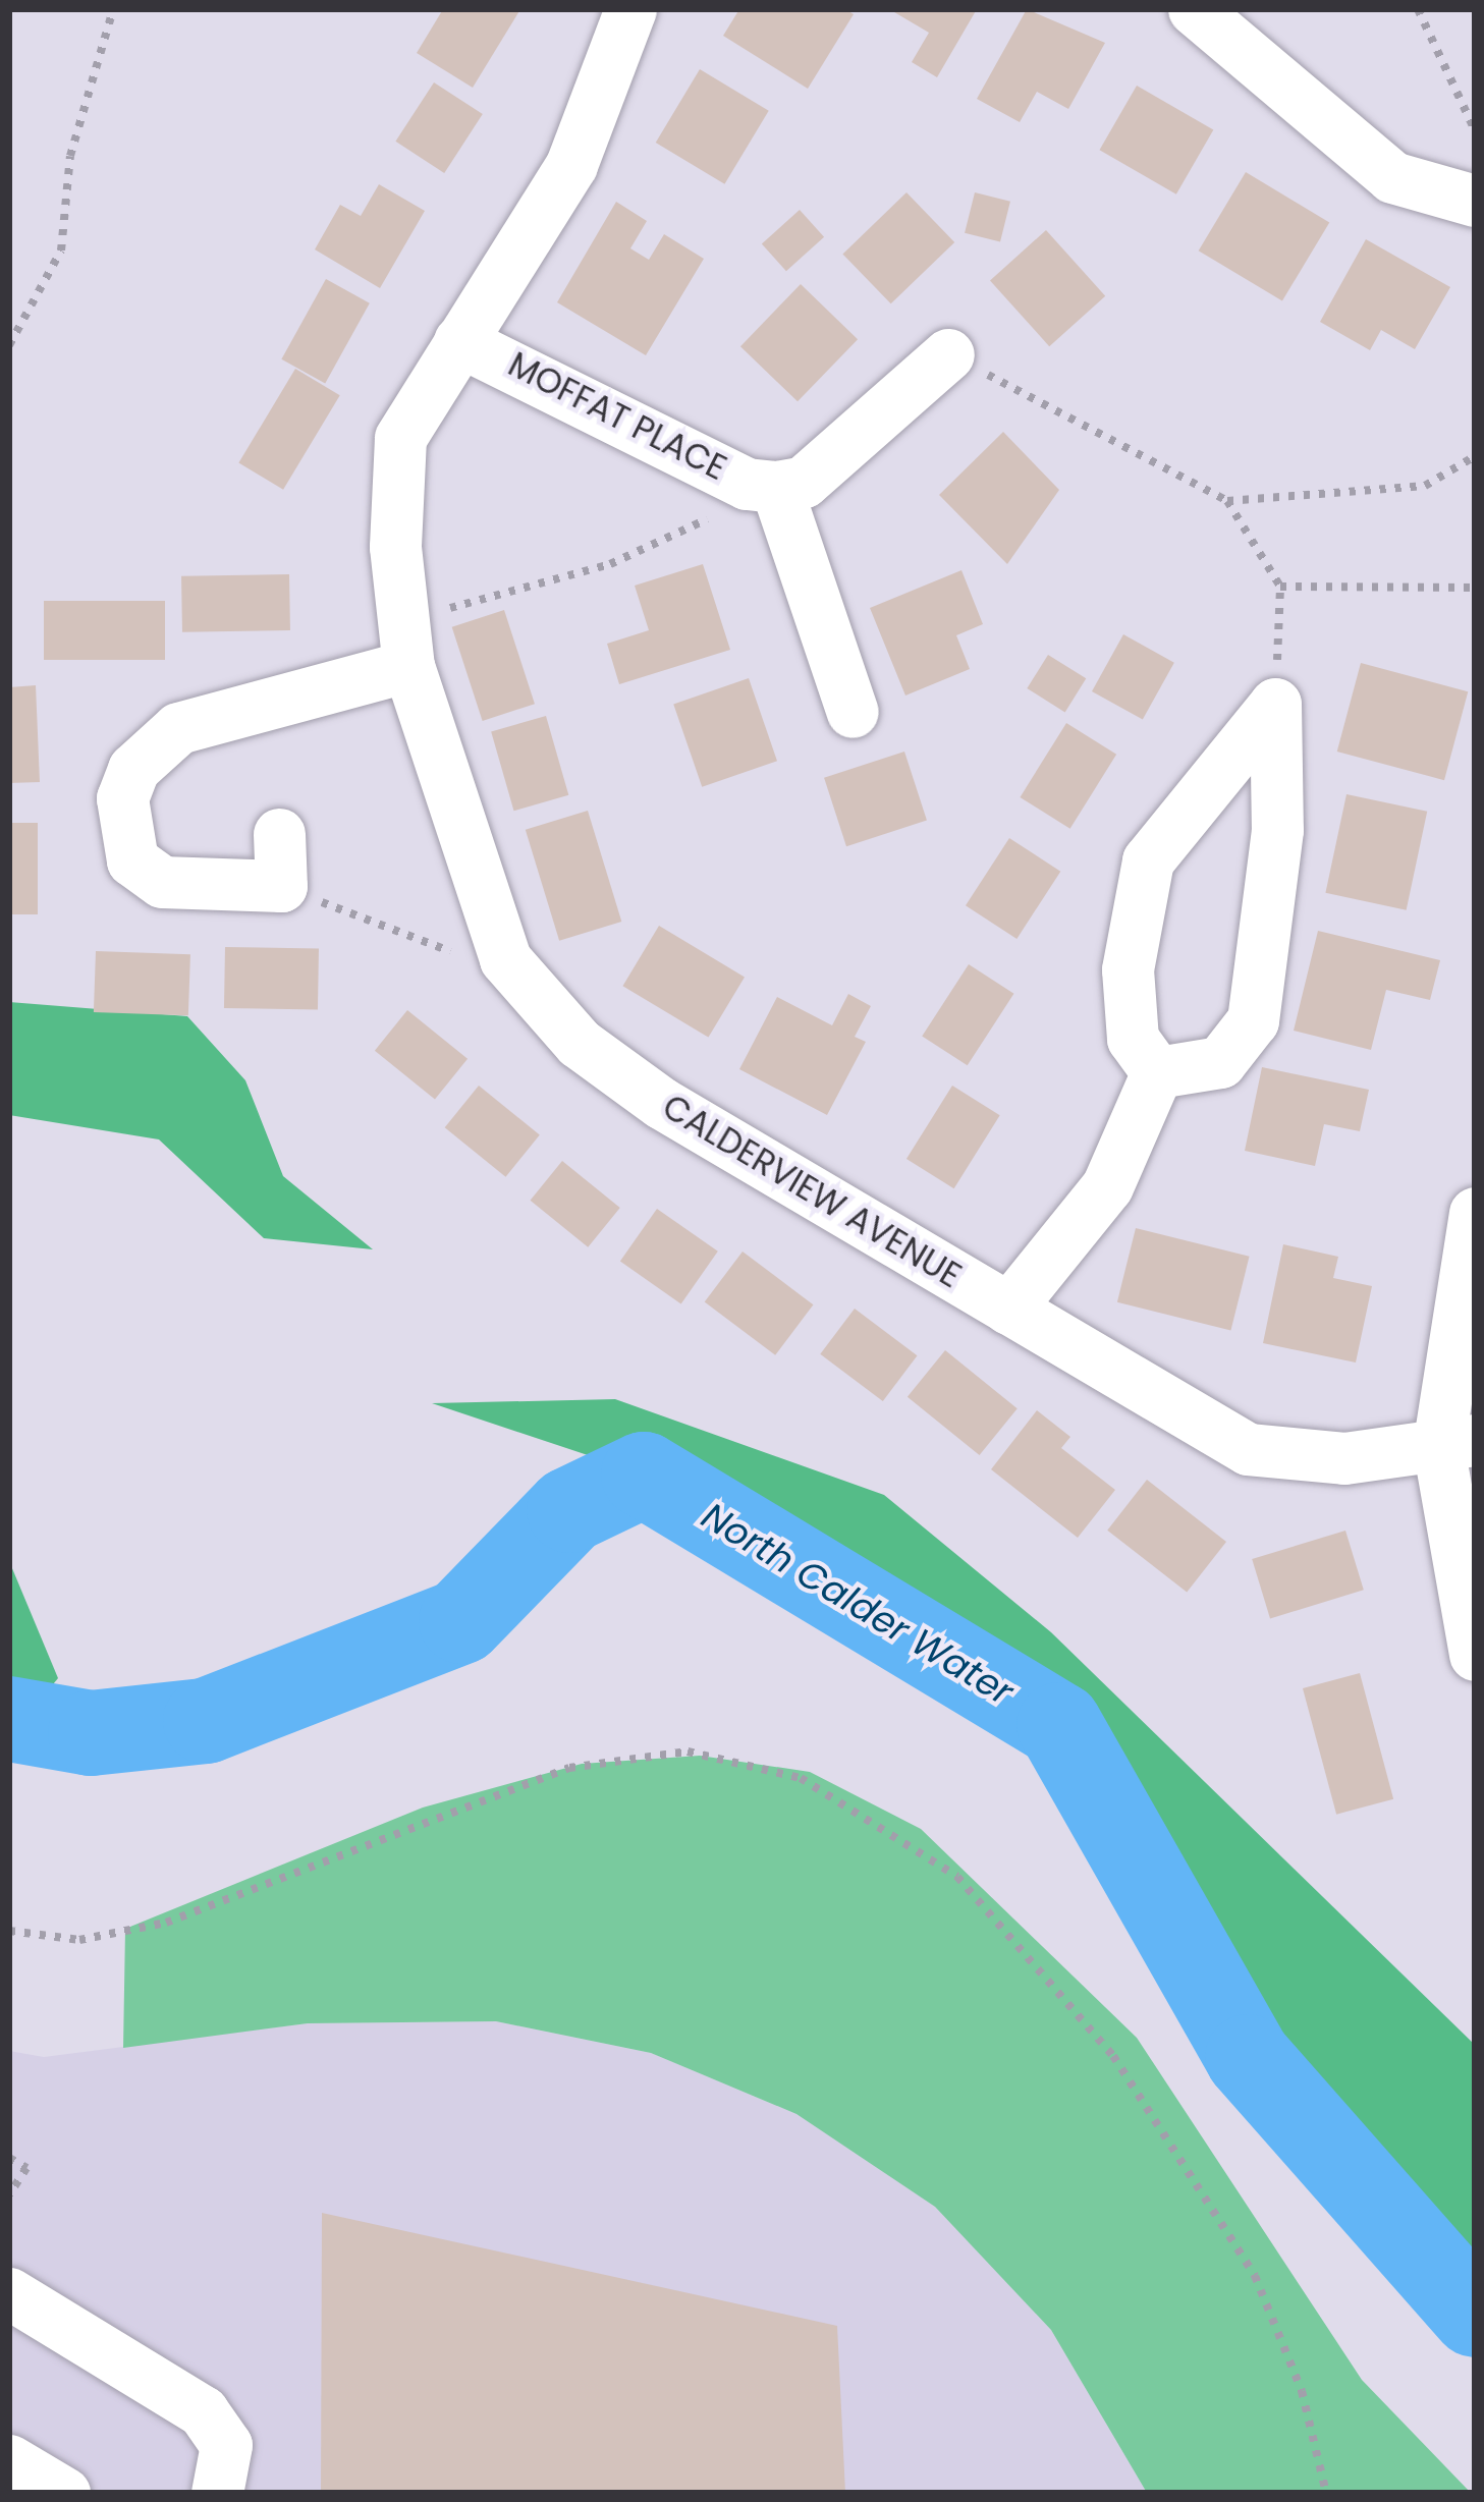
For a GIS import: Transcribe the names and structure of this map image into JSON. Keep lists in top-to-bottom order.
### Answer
{
  "streets": {
    "street": ["MOFFAT PLACE", "CALDERVIEW AVENUE"]
  },
  "crossings": [
    ["MOFFAT PLACE", "CALDERVIEW AVENUE"]
  ],
  "water": ["North Calder Water"]
}
